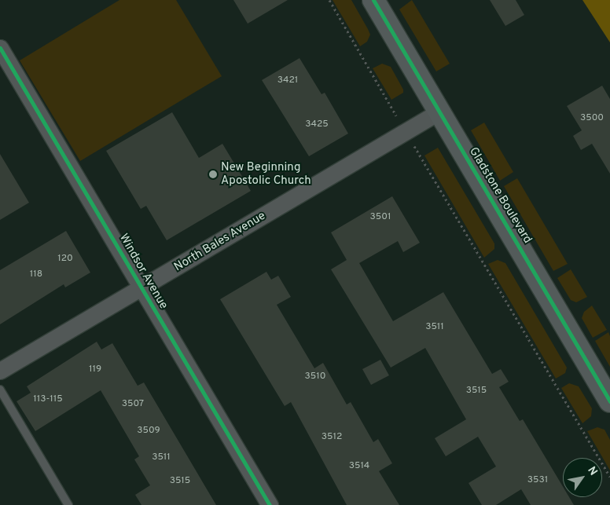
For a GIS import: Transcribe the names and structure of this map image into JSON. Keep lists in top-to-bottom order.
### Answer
{
  "streets": {
    "street": ["Gladstone Boulevard", "North Bales Avenue", "Windsor Avenue"]
  },
  "crossings": [
    ["Gladstone Boulevard", "North Bales Avenue"],
    ["North Bales Avenue", "Windsor Avenue"]
  ],
  "places": ["New Beginning Apostolic Church"],
  "house_numbers": [
    "3421",
    "3500",
    "3425",
    "3501",
    "120",
    "118",
    "3511",
    "119",
    "3510",
    "3515",
    "113-115",
    "3507",
    "3509",
    "3512",
    "3511",
    "3514",
    "3531",
    "3515"
  ],
  "north": "top right"
}
